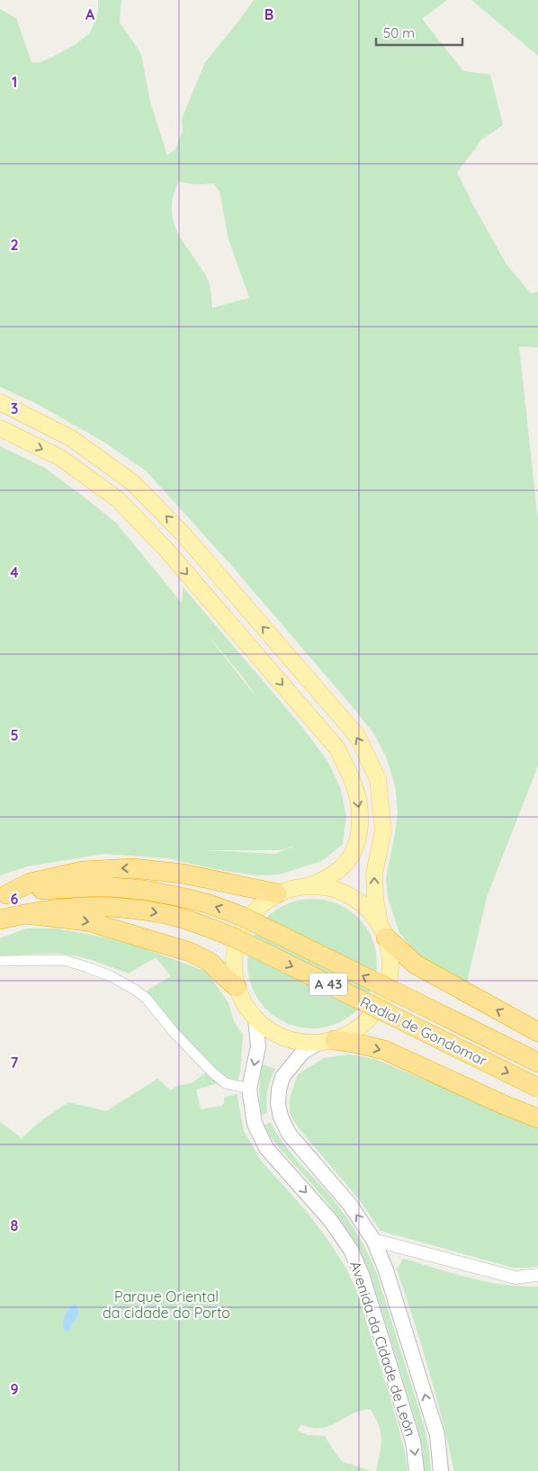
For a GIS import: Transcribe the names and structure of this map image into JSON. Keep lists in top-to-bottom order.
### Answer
{
  "streets": {
    "highway": ["A 43", "Radial de Gondomar"],
    "main road": ["Avenida da Cidade de León"]
  },
  "parks": ["Parque Oriental da cidade do Porto"],
  "scale_bar": "50 m",
  "grid": {
    "columns": ["A", "B"],
    "rows": [
      "1",
      "2",
      "3",
      "4",
      "5",
      "6",
      "7",
      "8",
      "9"
    ]
  }
}
